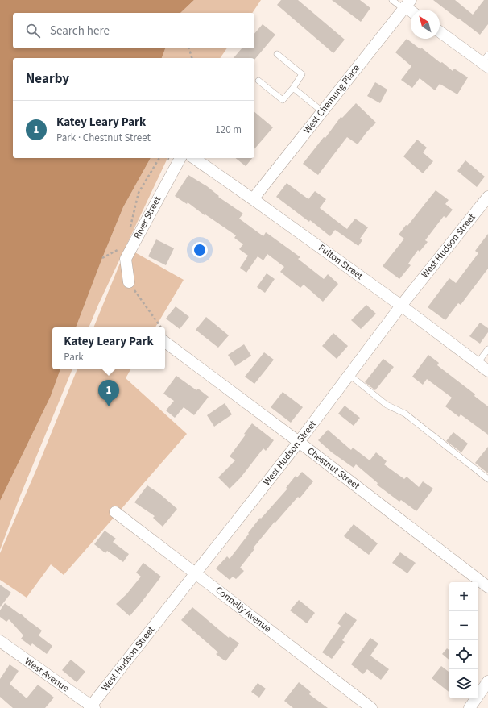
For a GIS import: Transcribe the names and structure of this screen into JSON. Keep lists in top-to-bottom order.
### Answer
{
  "streets": {
    "street": [
      "West Chemung Place",
      "River Street",
      "West Hudson Street",
      "Fulton Street",
      "Chestnut Street",
      "Connelly Avenue",
      "West Avenue"
    ]
  },
  "crossings": [
    ["West Chemung Place", "Fulton Street"],
    ["West Hudson Street", "Fulton Street"],
    ["West Hudson Street", "Chestnut Street"],
    ["West Hudson Street", "Connelly Avenue"],
    ["West Hudson Street", "West Avenue"]
  ],
  "north": "top left",
  "page": {
    "search": "Search here",
    "heading": "Nearby",
    "list": [
      {
        "mark": "1",
        "name": "Katey Leary Park",
        "note": "Park · Chestnut Street",
        "value": "120 m"
      }
    ],
    "popup": ["Katey Leary Park", "Park"],
    "pins": "1",
    "map_buttons": ["+", "−"]
  }
}
